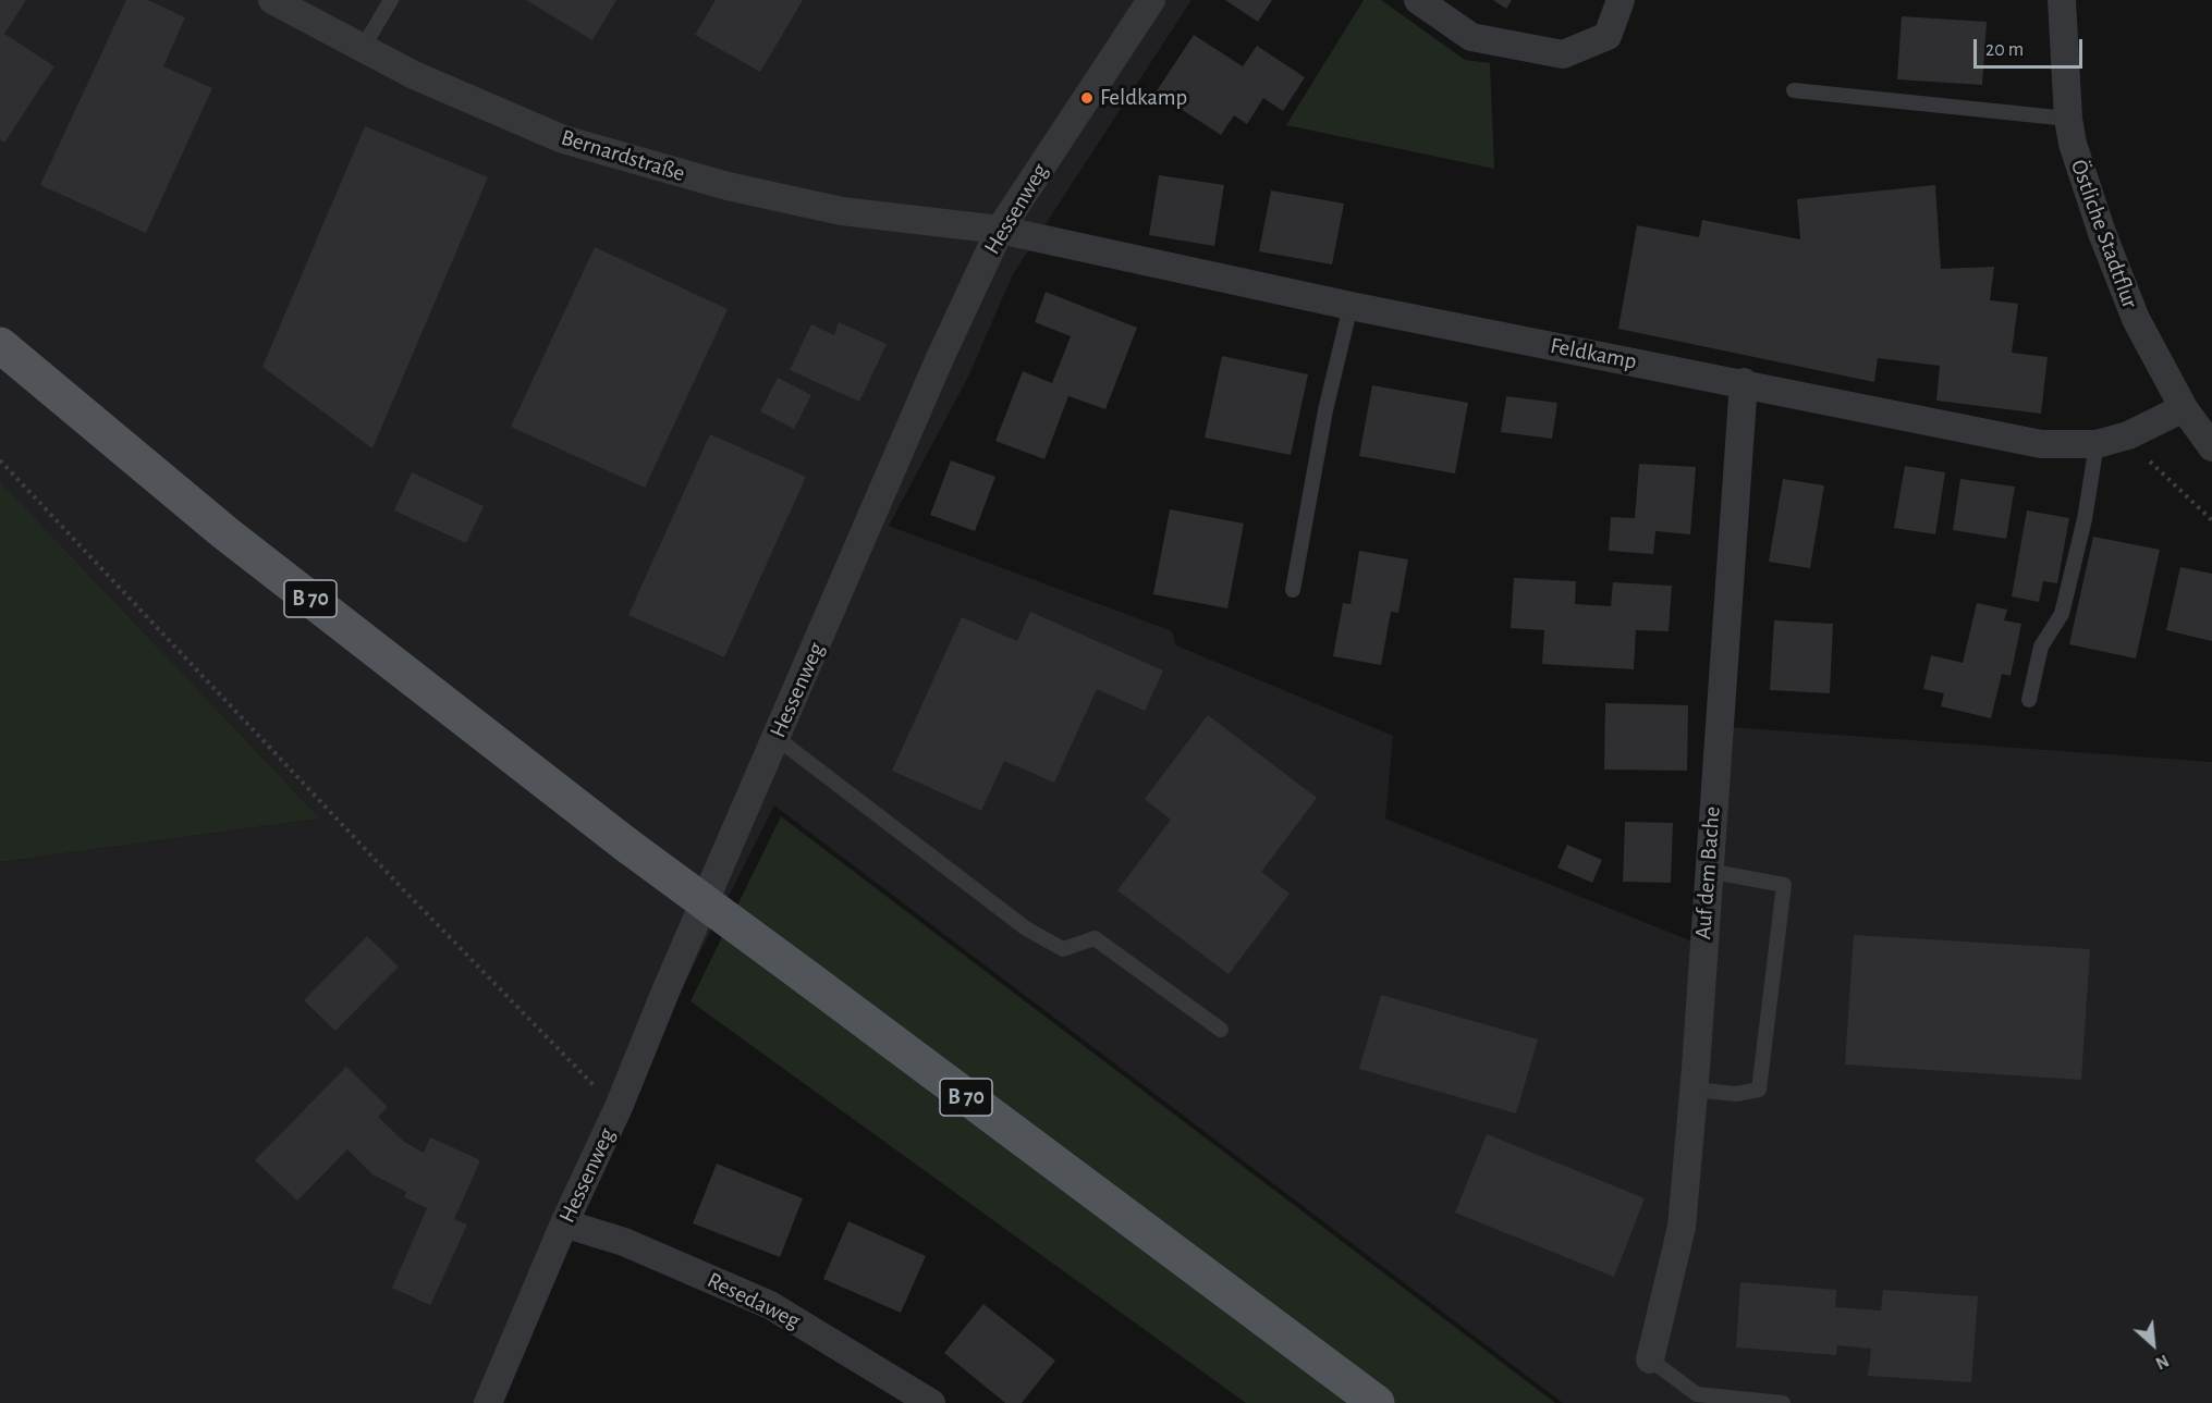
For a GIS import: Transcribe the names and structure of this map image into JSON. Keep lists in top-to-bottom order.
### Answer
{
  "streets": {
    "main road": ["B 70"],
    "street": [
      "Bernardstraße",
      "Hessenweg",
      "Östliche Stadtflur",
      "Feldkamp",
      "Auf dem Bache",
      "Resedaweg"
    ]
  },
  "crossings": [
    ["Bernardstraße", "Hessenweg"],
    ["Bernardstraße", "Feldkamp"],
    ["Hessenweg", "Feldkamp"],
    ["Hessenweg", "Resedaweg"],
    ["Östliche Stadtflur", "Feldkamp"],
    ["Feldkamp", "Auf dem Bache"]
  ],
  "places": ["Feldkamp"],
  "scale_bar": "20 m",
  "north": "bottom right"
}
